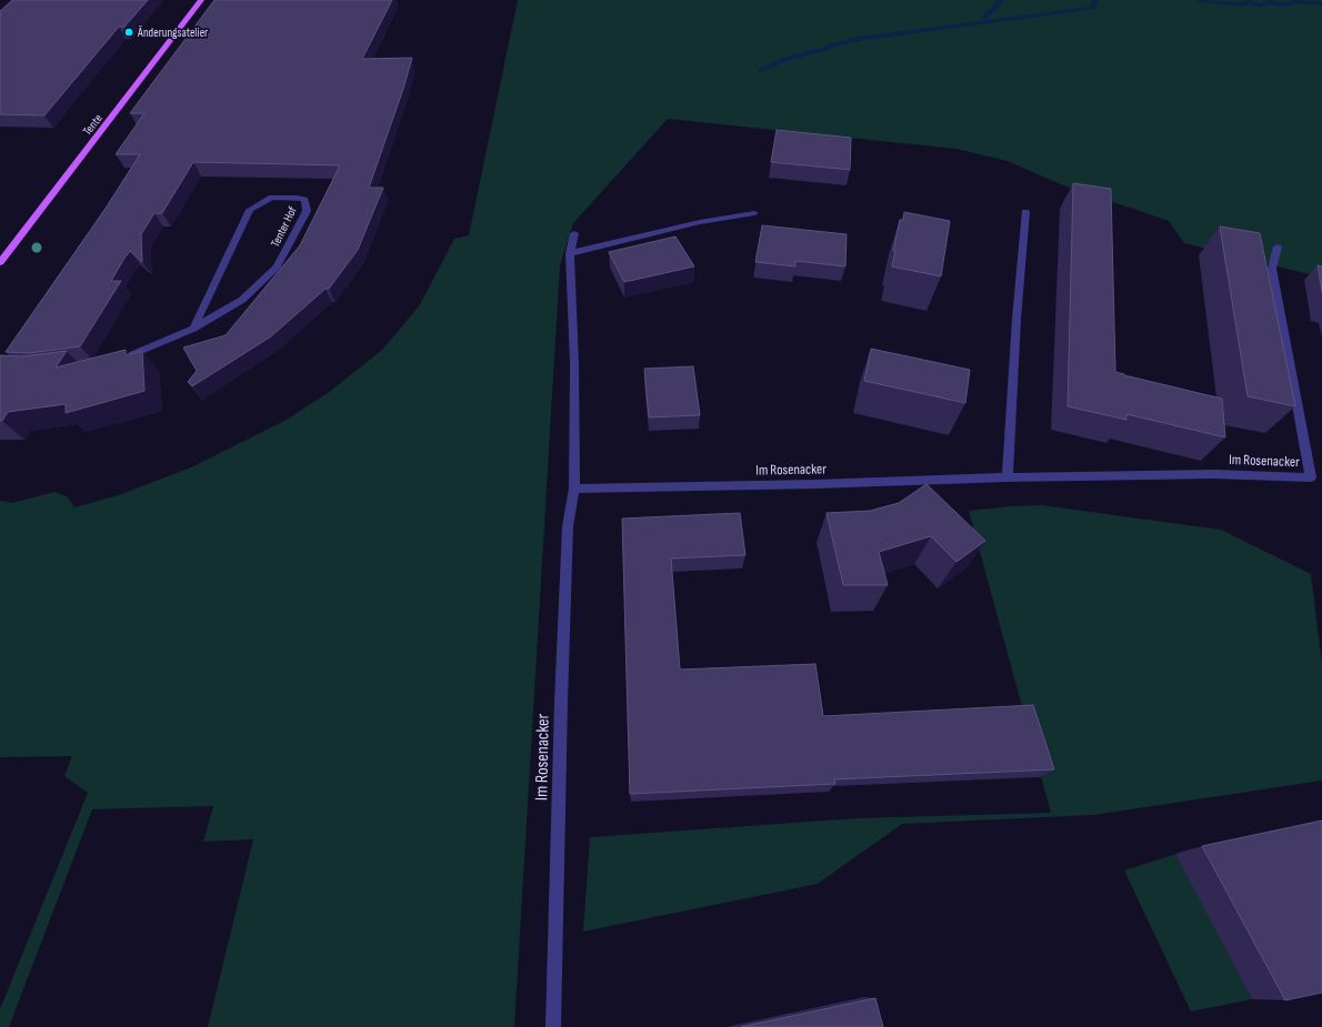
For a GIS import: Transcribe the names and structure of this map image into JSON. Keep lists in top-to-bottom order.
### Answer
{
  "streets": {
    "main road": ["Tente"],
    "street": ["Tenter Hof", "Im Rosenacker"]
  },
  "places": ["Änderungsatelier"]
}
